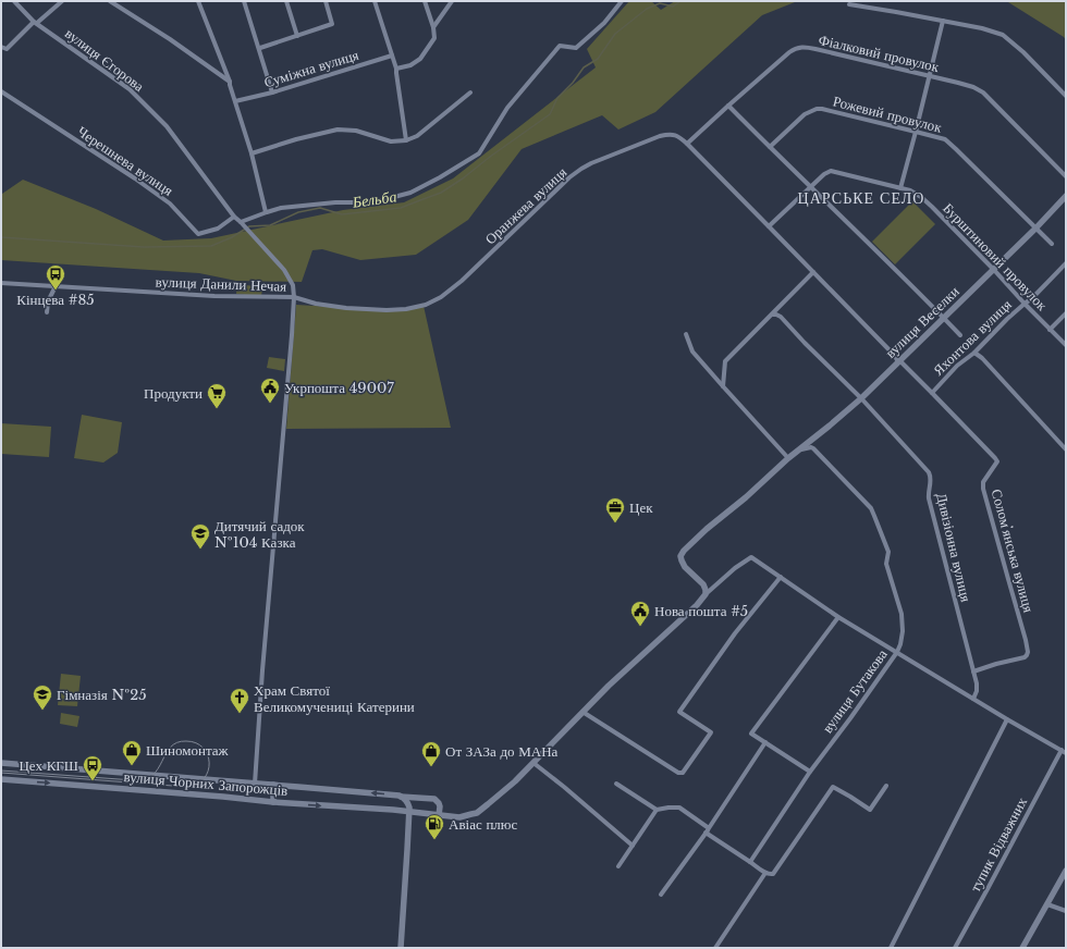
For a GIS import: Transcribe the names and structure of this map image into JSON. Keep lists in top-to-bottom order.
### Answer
{
  "streets": {
    "street": [
      "Фіалковий провулок",
      "вулиця Єгорова",
      "Суміжна вулиця",
      "Рожевий провулок",
      "Черешнева вулиця",
      "Оранжева вулиця",
      "Бурштиновий провулок",
      "вулиця Данили Нечая",
      "вулиця Веселки",
      "Яхонтова вулиця",
      "Дивізіонна вулиця",
      "Соломʼянська вулиця",
      "вулиця Бутакова",
      "вулиця Чорних Запорожців",
      "тупик Відважних"
    ]
  },
  "crossings": [
    ["Фіалковий провулок", "Оранжева вулиця"],
    ["вулиця Єгорова", "Черешнева вулиця"],
    ["вулиця Єгорова", "Оранжева вулиця"],
    ["вулиця Єгорова", "вулиця Данили Нечая"],
    ["Рожевий провулок", "вулиця Веселки"],
    ["Оранжева вулиця", "Бурштиновий провулок"],
    ["Оранжева вулиця", "вулиця Данили Нечая"],
    ["Оранжева вулиця", "вулиця Веселки"],
    ["Оранжева вулиця", "Соломʼянська вулиця"],
    ["Бурштиновий провулок", "вулиця Веселки"],
    ["Бурштиновий провулок", "Яхонтова вулиця"],
    ["вулиця Данили Нечая", "вулиця Чорних Запорожців"],
    ["вулиця Веселки", "Дивізіонна вулиця"],
    ["вулиця Веселки", "Соломʼянська вулиця"],
    ["вулиця Веселки", "вулиця Бутакова"],
    ["Яхонтова вулиця", "Соломʼянська вулиця"],
    ["Дивізіонна вулиця", "Соломʼянська вулиця"]
  ],
  "districts": ["ЦАРСЬКЕ СЕЛО"],
  "water": ["Бельба"],
  "places": {
    "bus stop": ["Кінцева #85", "Цех КГШ"],
    "public building": ["Укрпошта 49007", "Нова пошта #5"],
    "supermarket": ["Продукти"],
    "office": ["Цек"],
    "school or university": ["Дитячий садок №104 Казка", "Гімназія №25"],
    "church": ["Храм Святої Великомучениці Катерини"],
    "shop": ["Шиномонтаж", "От ЗАЗа до МАНа"],
    "fuel station": ["Авіас плюс"]
  }
}
